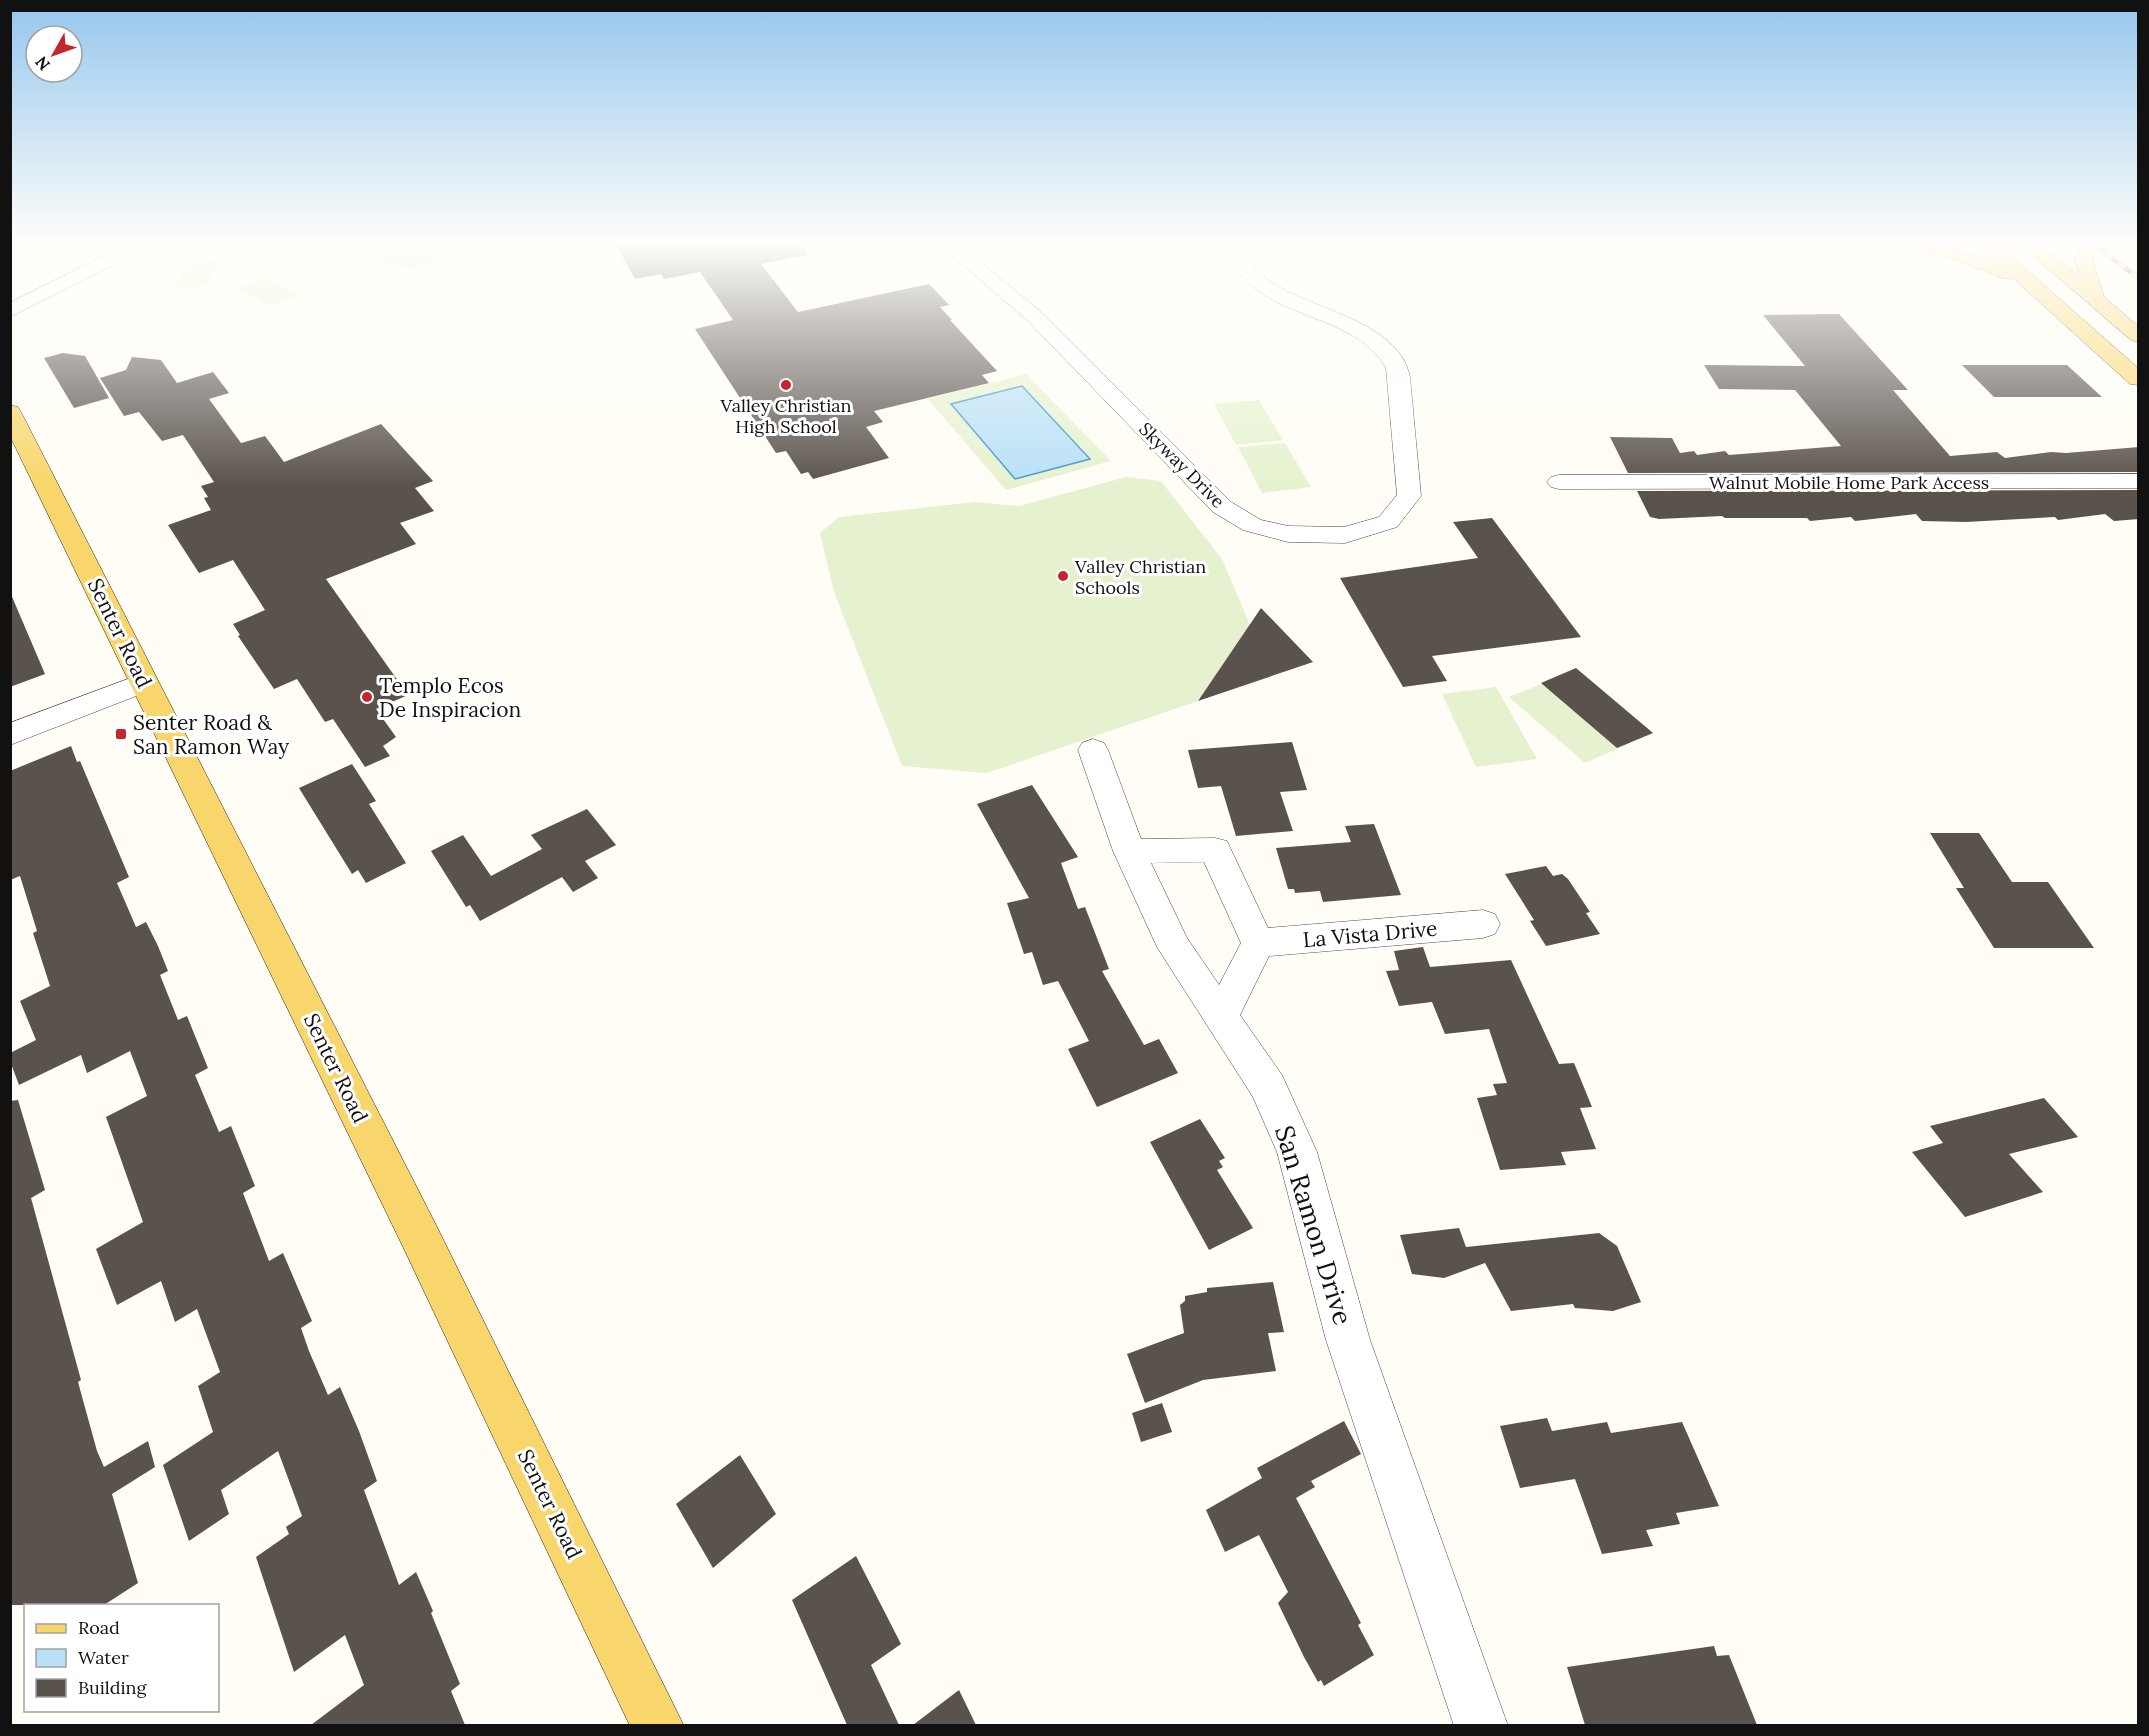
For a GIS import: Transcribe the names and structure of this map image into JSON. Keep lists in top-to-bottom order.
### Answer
{
  "streets": {
    "main road": ["Senter Road"],
    "street": [
      "Skyway Drive",
      "Walnut Mobile Home Park Access",
      "La Vista Drive",
      "San Ramon Drive"
    ]
  },
  "places": {
    "other": ["Valley Christian High School", "Valley Christian Schools", "Templo Ecos De Inspiracion"],
    "transit": ["Senter Road & San Ramon Way"]
  },
  "legend": ["Road", "Water", "Building"],
  "north": "bottom left"
}
